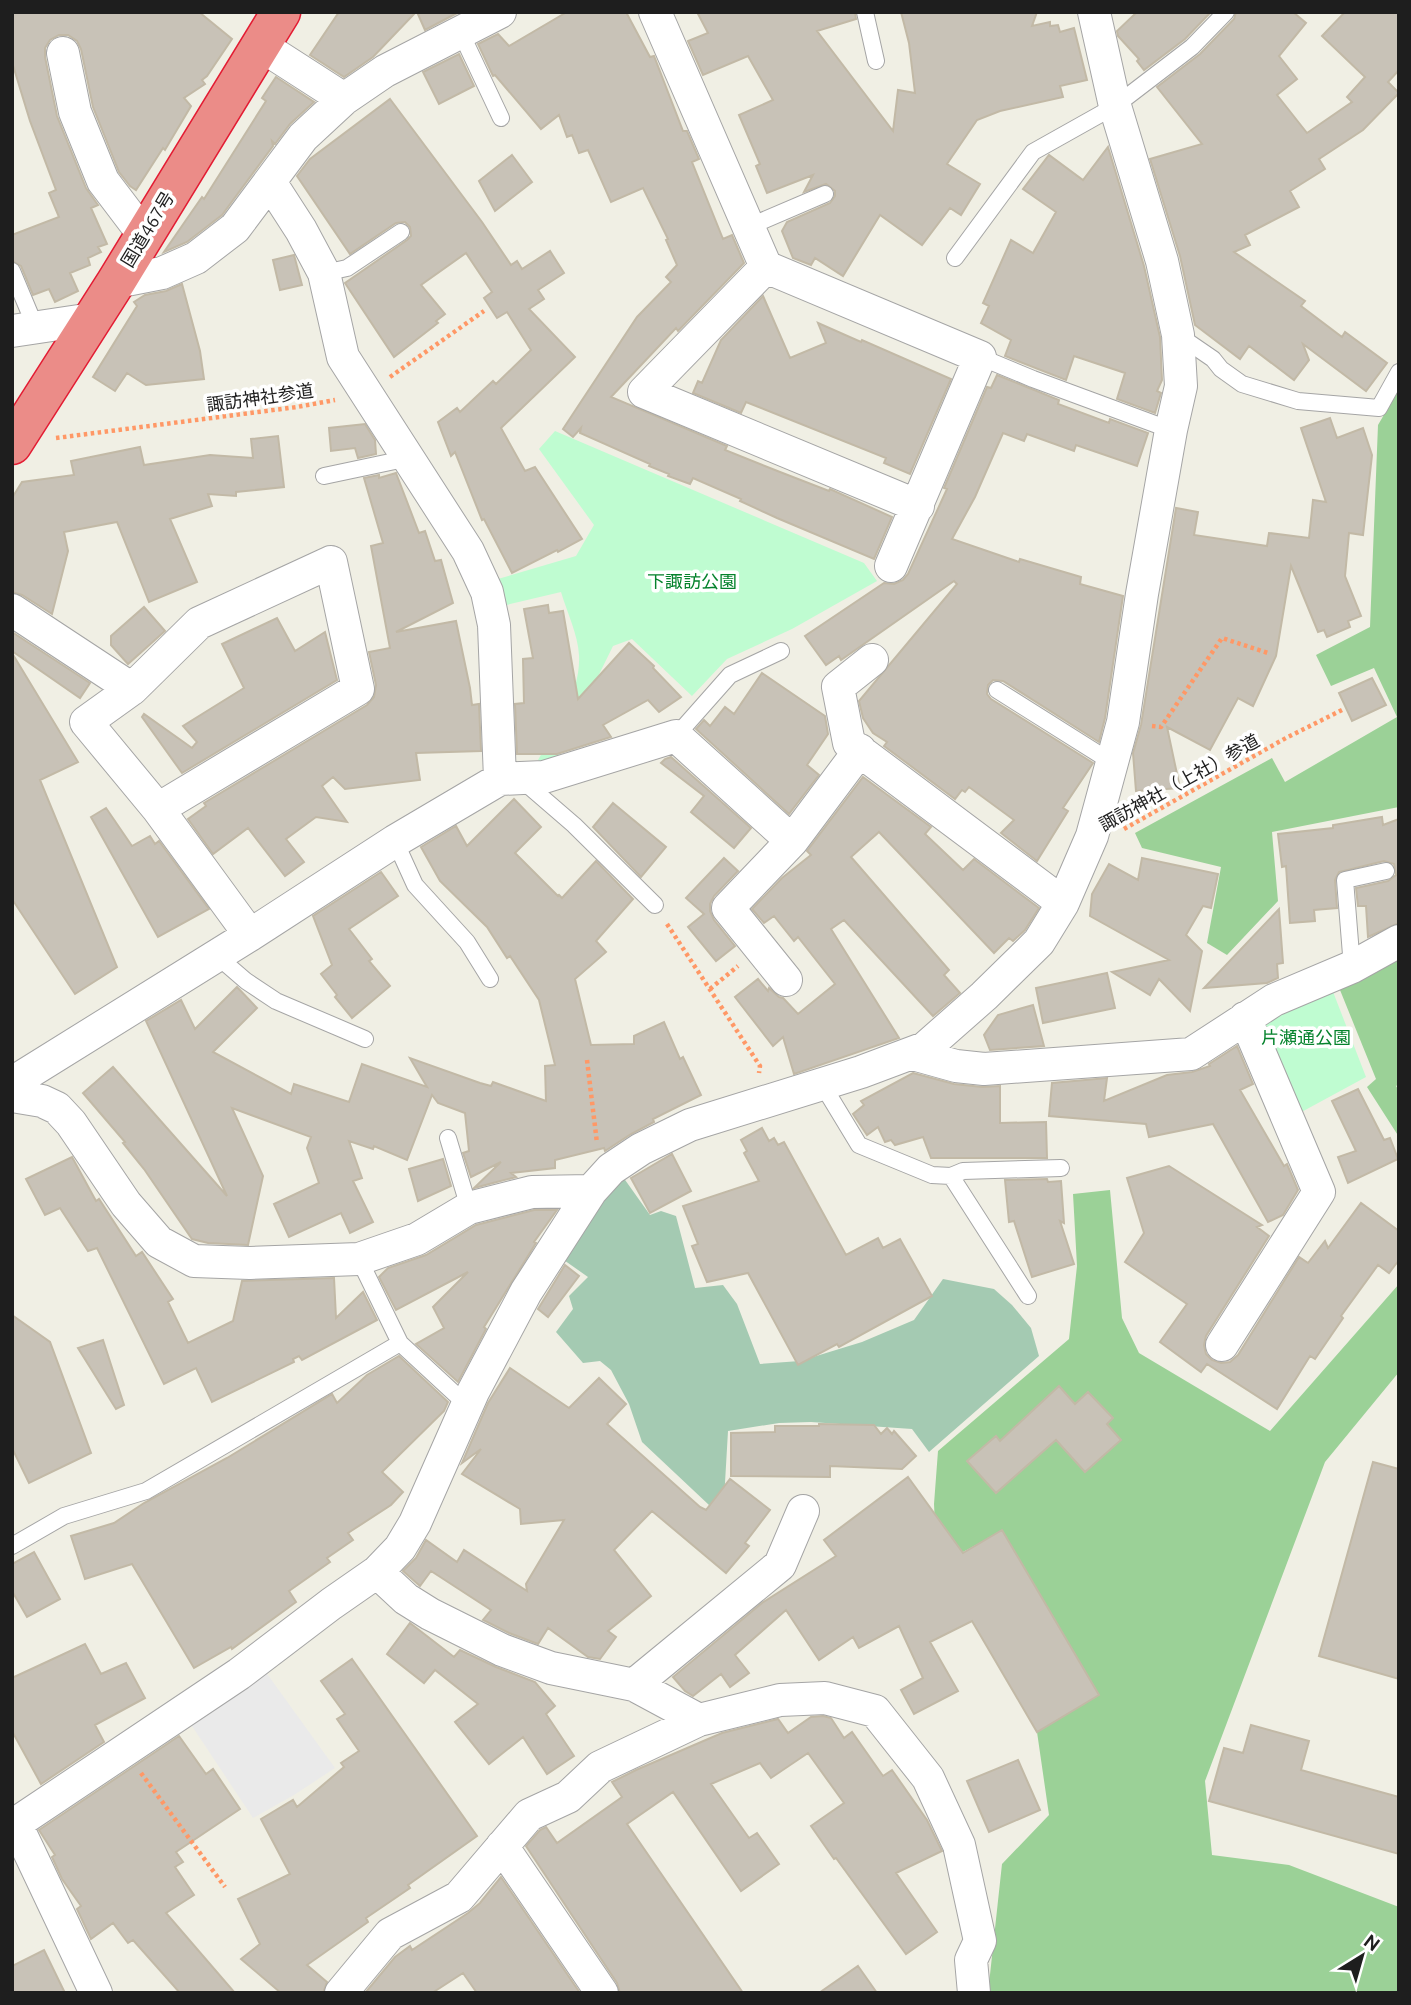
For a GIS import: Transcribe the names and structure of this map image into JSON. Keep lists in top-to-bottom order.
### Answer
{
  "streets": {
    "highway": ["国道467号"],
    "path": ["諏訪神社参道", "諏訪神社（上社）参道"]
  },
  "crossings": [
    ["国道467号", "諏訪神社参道"]
  ],
  "parks": ["下諏訪公園", "片瀬通公園"],
  "north": "top right"
}
